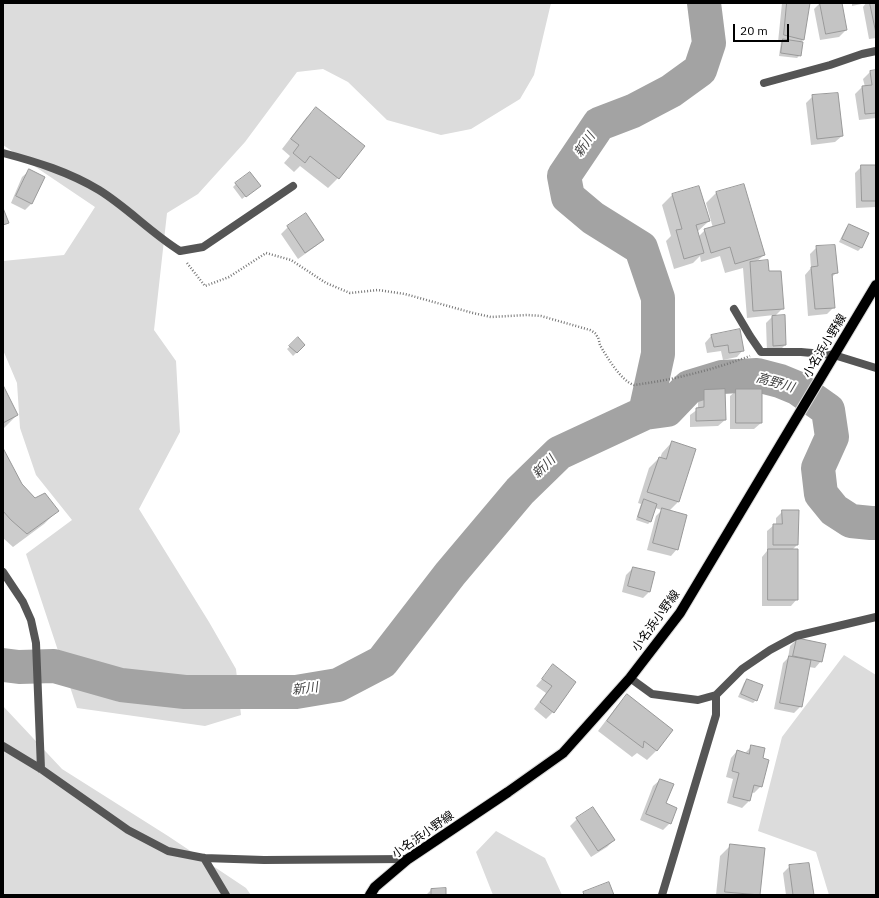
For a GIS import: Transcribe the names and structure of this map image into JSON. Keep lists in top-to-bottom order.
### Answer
{
  "streets": {
    "main road": ["小名浜小野線"]
  },
  "water": ["新川", "高野川"],
  "scale_bar": "20 m"
}
